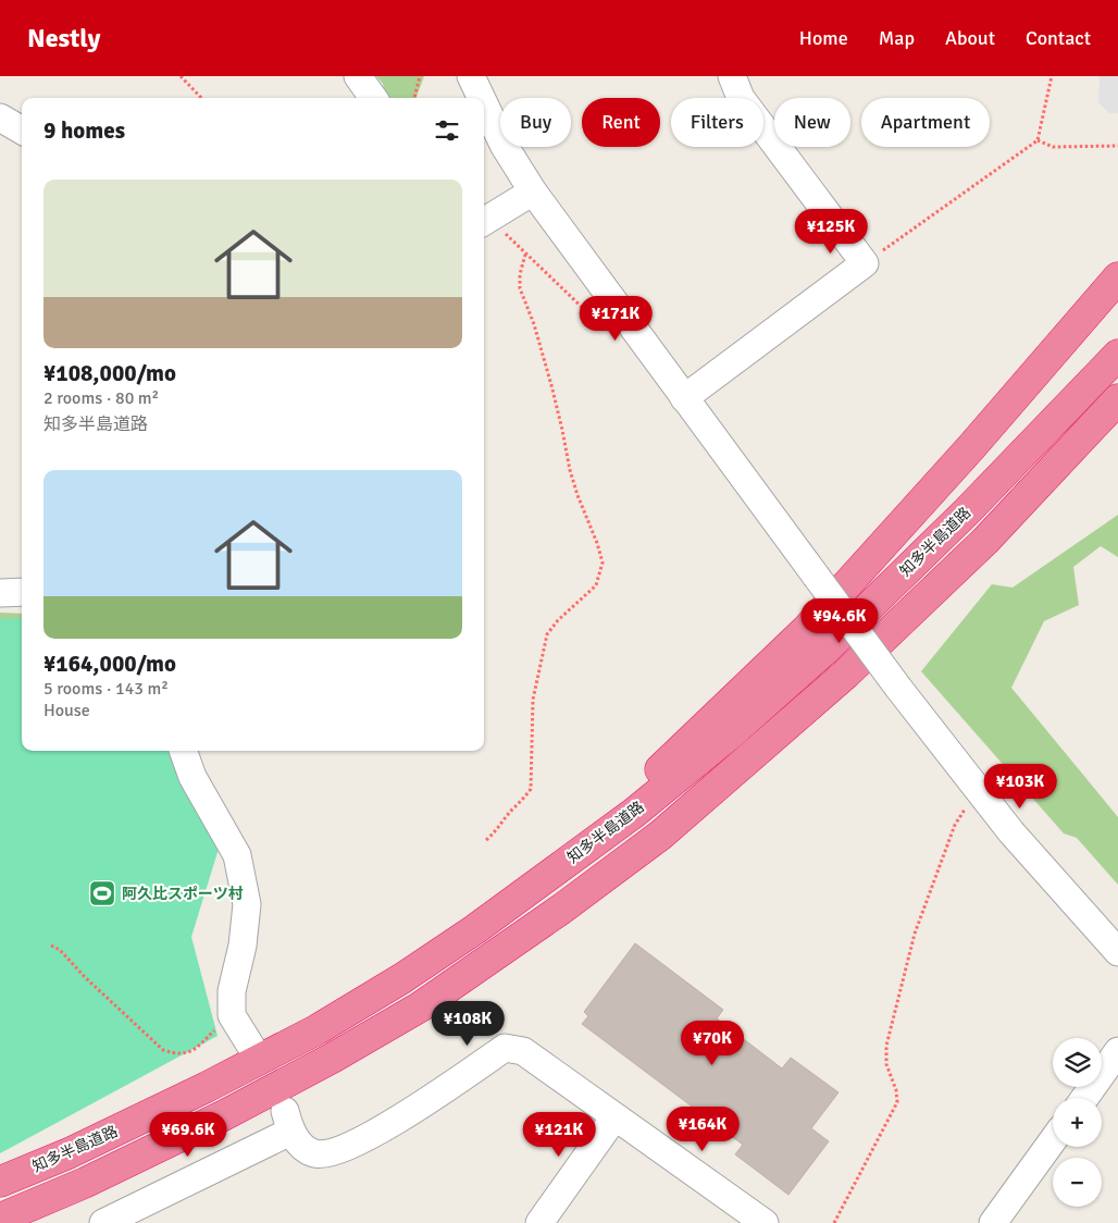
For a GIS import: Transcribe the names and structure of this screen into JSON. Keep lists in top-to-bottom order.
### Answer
{
  "streets": {
    "highway": ["知多半島道路"]
  },
  "places": {
    "sports": ["阿久比スポーツ村"]
  },
  "page": {
    "header": "Nestly",
    "nav": [
      "Home",
      "Map",
      "About",
      "Contact"
    ],
    "chip": [
      "Buy",
      "Rent",
      "Filters",
      "New",
      "Apartment"
    ],
    "heading": "9 homes",
    "list": [
      {
        "name": "¥108,000/mo",
        "note": "2 rooms · 80 m² · 知多半島道路"
      },
      {
        "name": "¥164,000/mo",
        "note": "5 rooms · 143 m² · House"
      }
    ],
    "price": [
      "¥125K",
      "¥171K",
      "¥94.6K",
      "¥103K",
      "¥108K",
      "¥70K",
      "¥164K",
      "¥69.6K",
      "¥121K"
    ],
    "map_buttons": ["+", "−"]
  }
}
